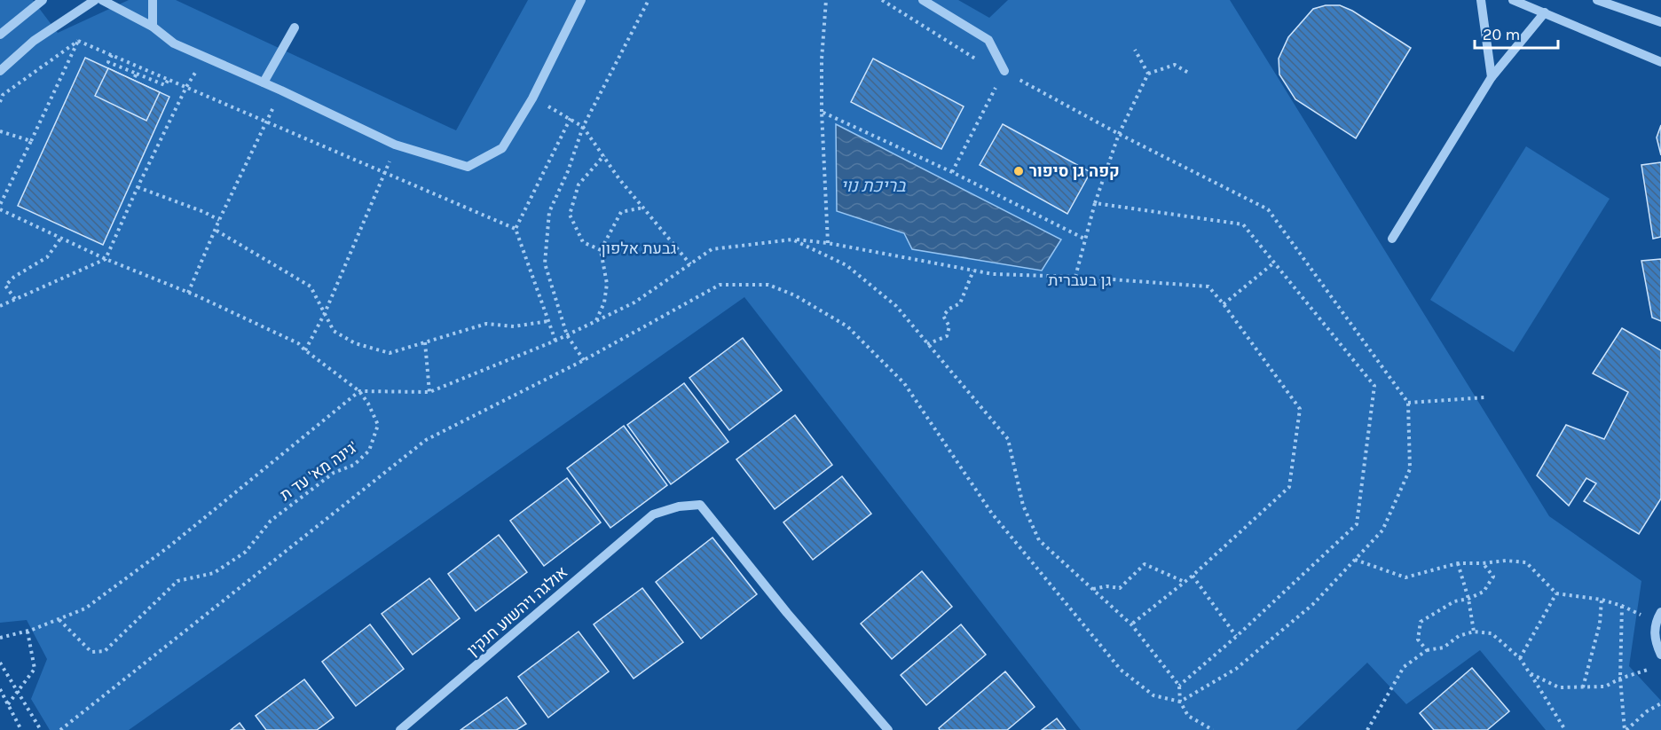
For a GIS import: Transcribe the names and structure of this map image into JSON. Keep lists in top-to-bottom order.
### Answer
{
  "streets": {
    "street": ["אולגה ויהשוע חנקין"],
    "path": ["גינה מא' עד ת'"]
  },
  "water": ["בריכת נוי"],
  "parks": ["גבעת אלפון", "גן בעברית"],
  "places": ["קפה גן סיפור"],
  "scale_bar": "20 m"
}
